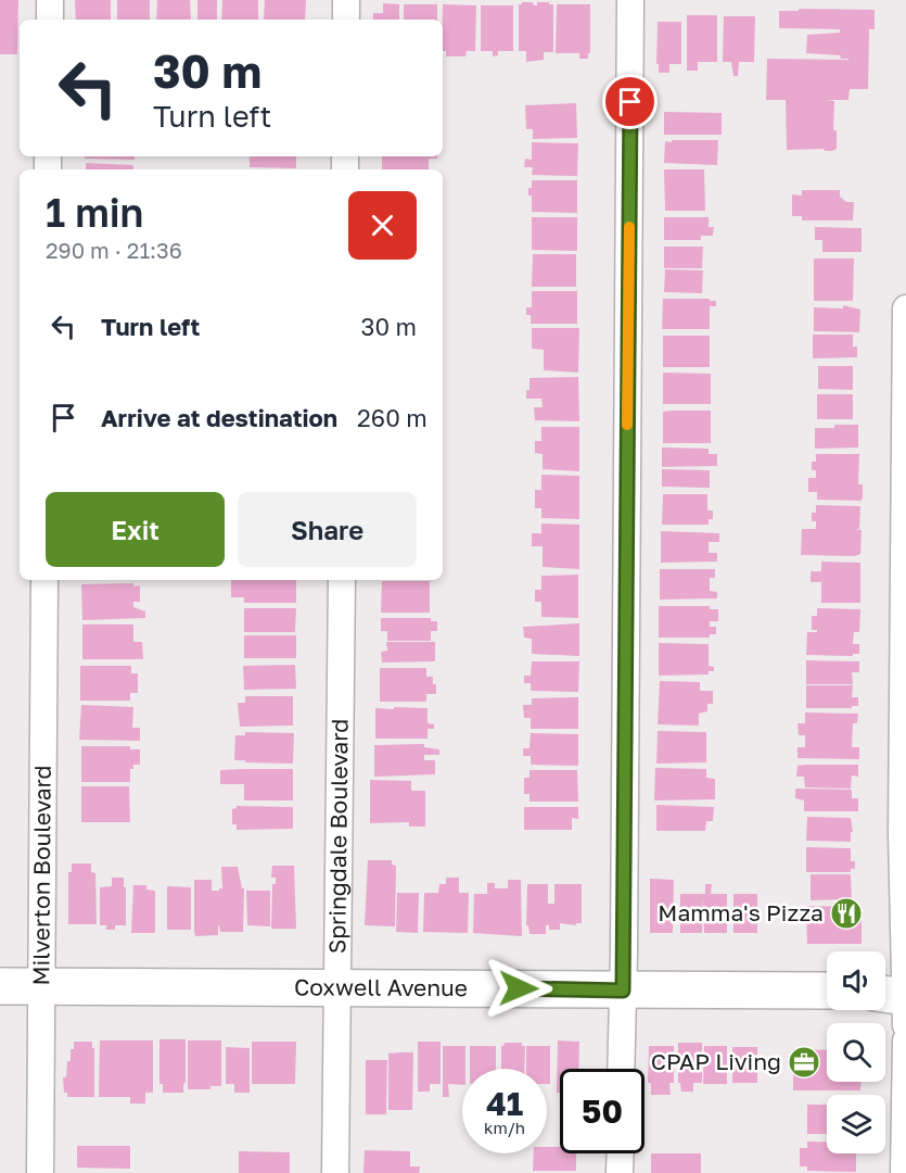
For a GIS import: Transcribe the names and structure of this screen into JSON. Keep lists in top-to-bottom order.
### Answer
{
  "streets": {
    "main road": ["Coxwell Avenue"],
    "street": ["Springdale Boulevard", "Milverton Boulevard"]
  },
  "crossings": [
    ["Springdale Boulevard", "Coxwell Avenue"],
    ["Milverton Boulevard", "Coxwell Avenue"]
  ],
  "places": {
    "restaurant": ["Mamma's Pizza"],
    "office": ["CPAP Living"]
  },
  "page": {
    "turn": ["30 m", "Turn left"],
    "heading": ["1 min", "290 m · 21:36"],
    "list": [
      {
        "name": "Turn left",
        "value": "30 m"
      },
      {
        "name": "Arrive at destination",
        "value": "260 m"
      }
    ],
    "buttons": ["Exit", "Share"],
    "speed": "41 km/h",
    "limit": "50"
  }
}
